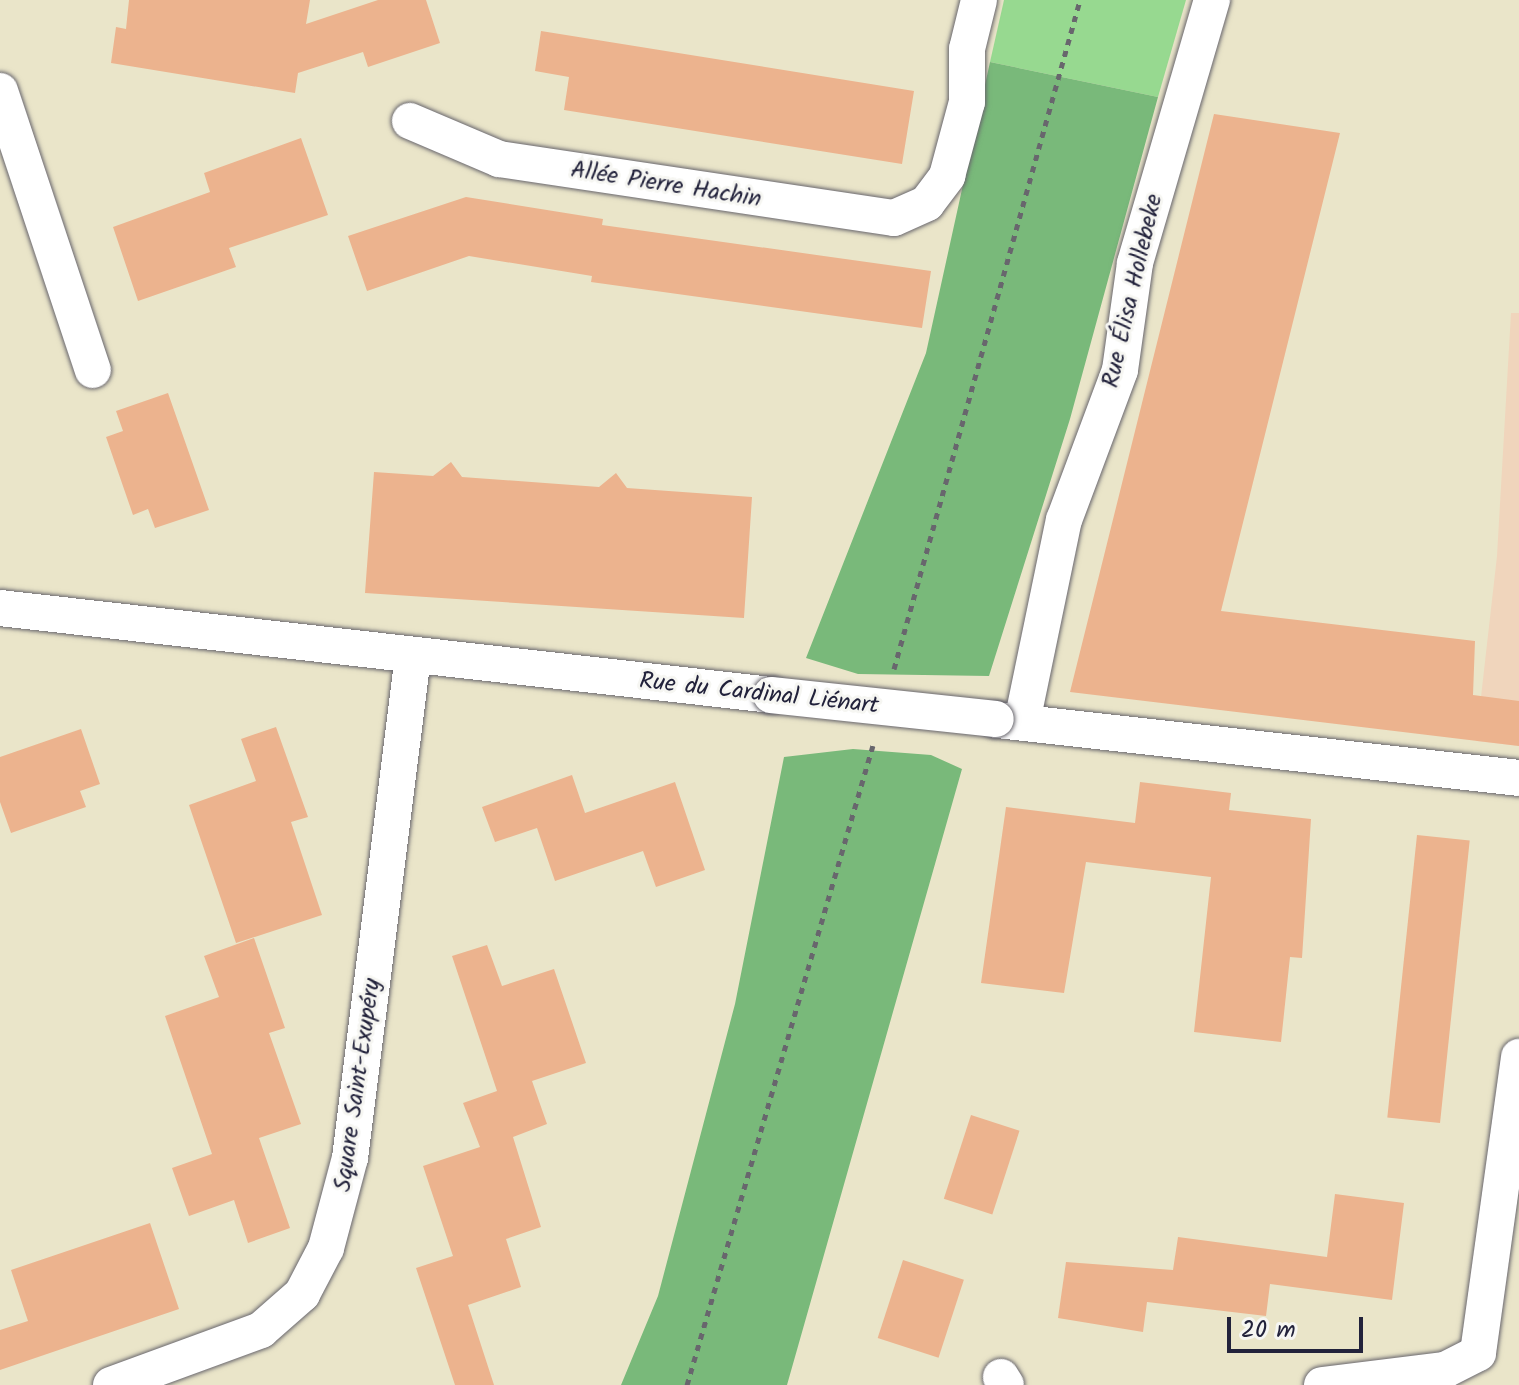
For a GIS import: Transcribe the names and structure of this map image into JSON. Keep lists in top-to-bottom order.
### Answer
{
  "streets": {
    "street": [
      "Allée Pierre Hachin",
      "Rue Élisa Hollebeke",
      "Rue du Cardinal Liénart",
      "Square Saint-Exupéry"
    ]
  },
  "crossings": [
    ["Rue Élisa Hollebeke", "Rue du Cardinal Liénart"],
    ["Rue du Cardinal Liénart", "Square Saint-Exupéry"]
  ],
  "scale_bar": "20 m"
}
